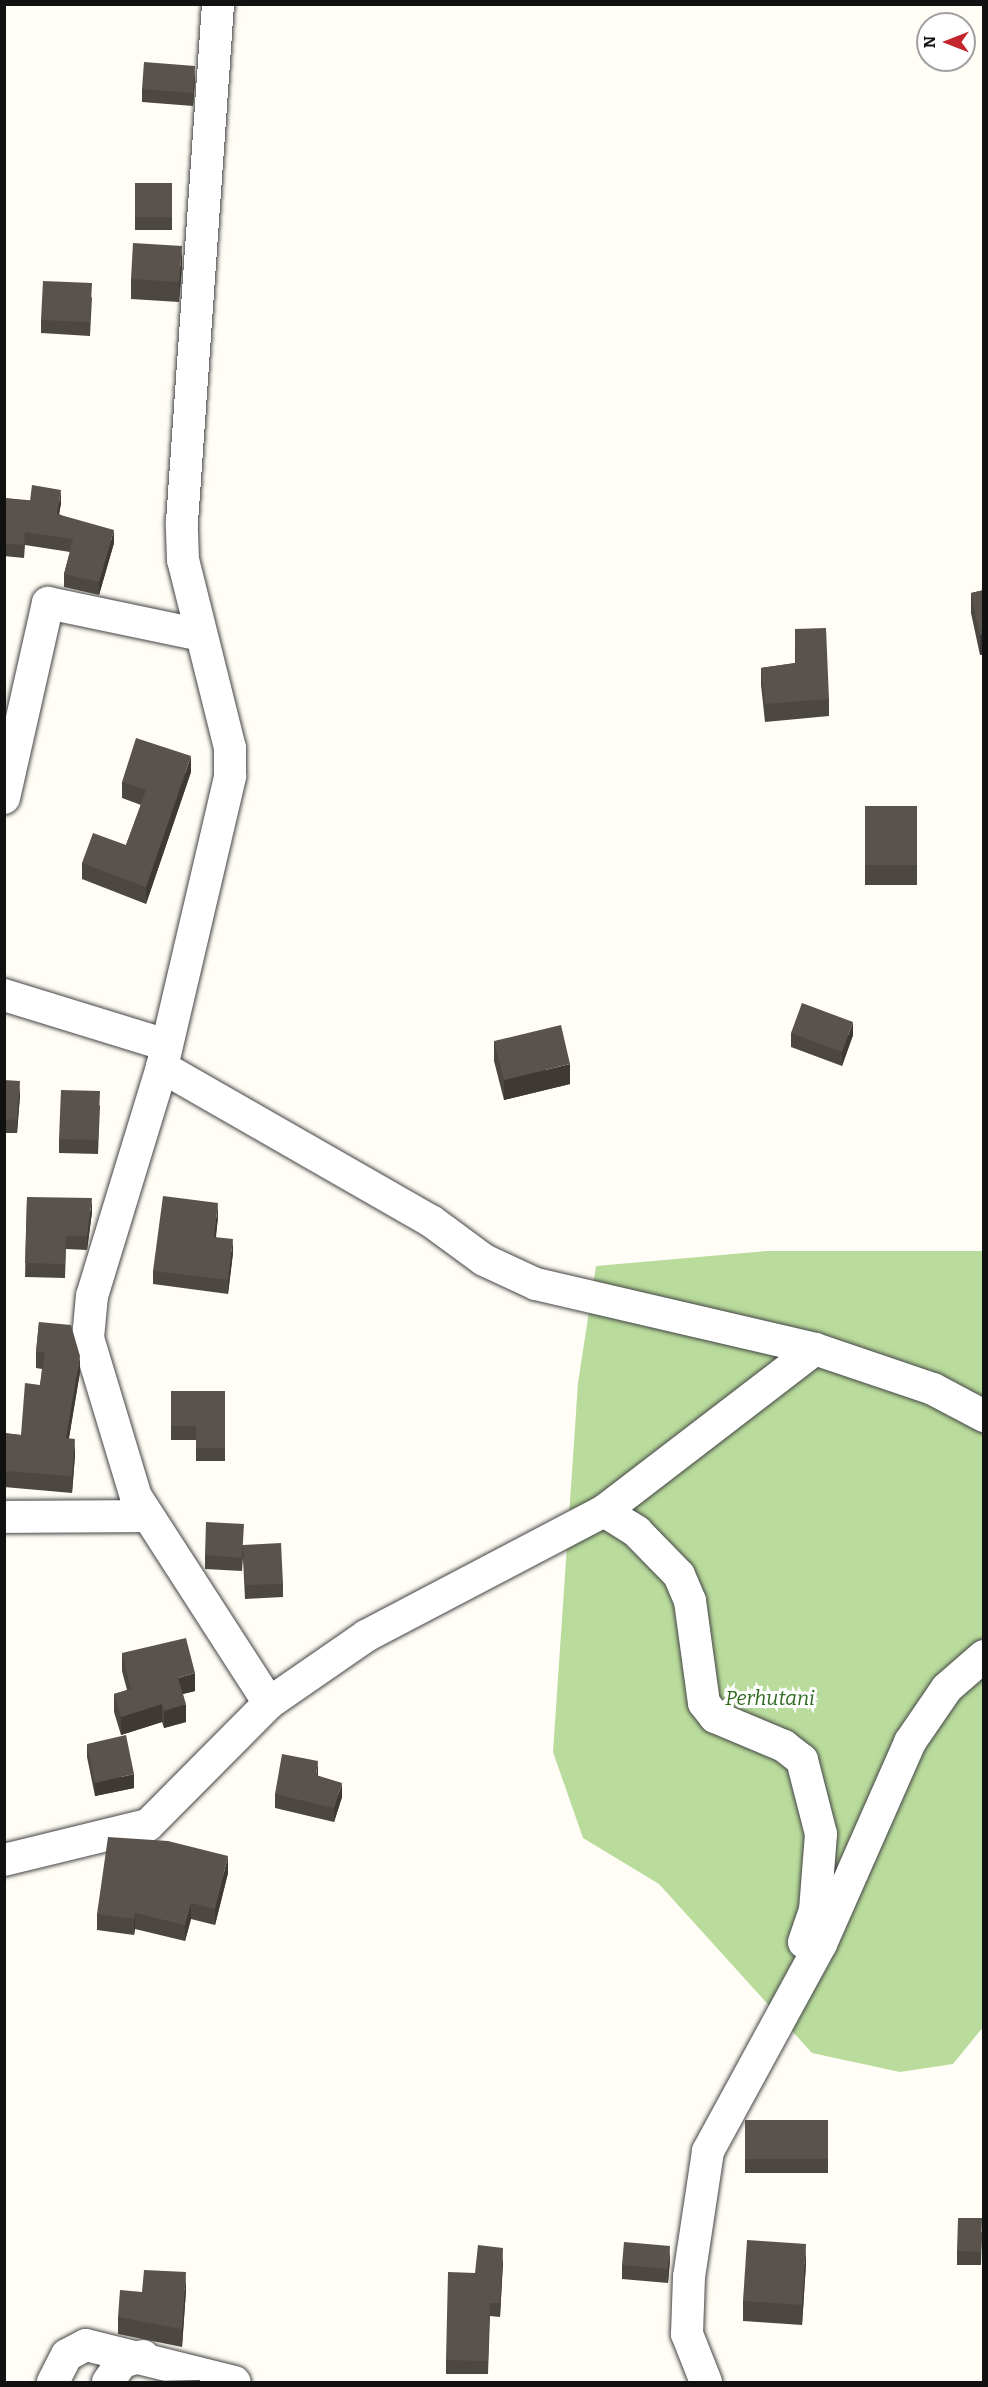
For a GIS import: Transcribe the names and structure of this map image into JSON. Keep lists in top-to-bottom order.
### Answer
{
  "parks": ["Perhutani"],
  "north": "left"
}
